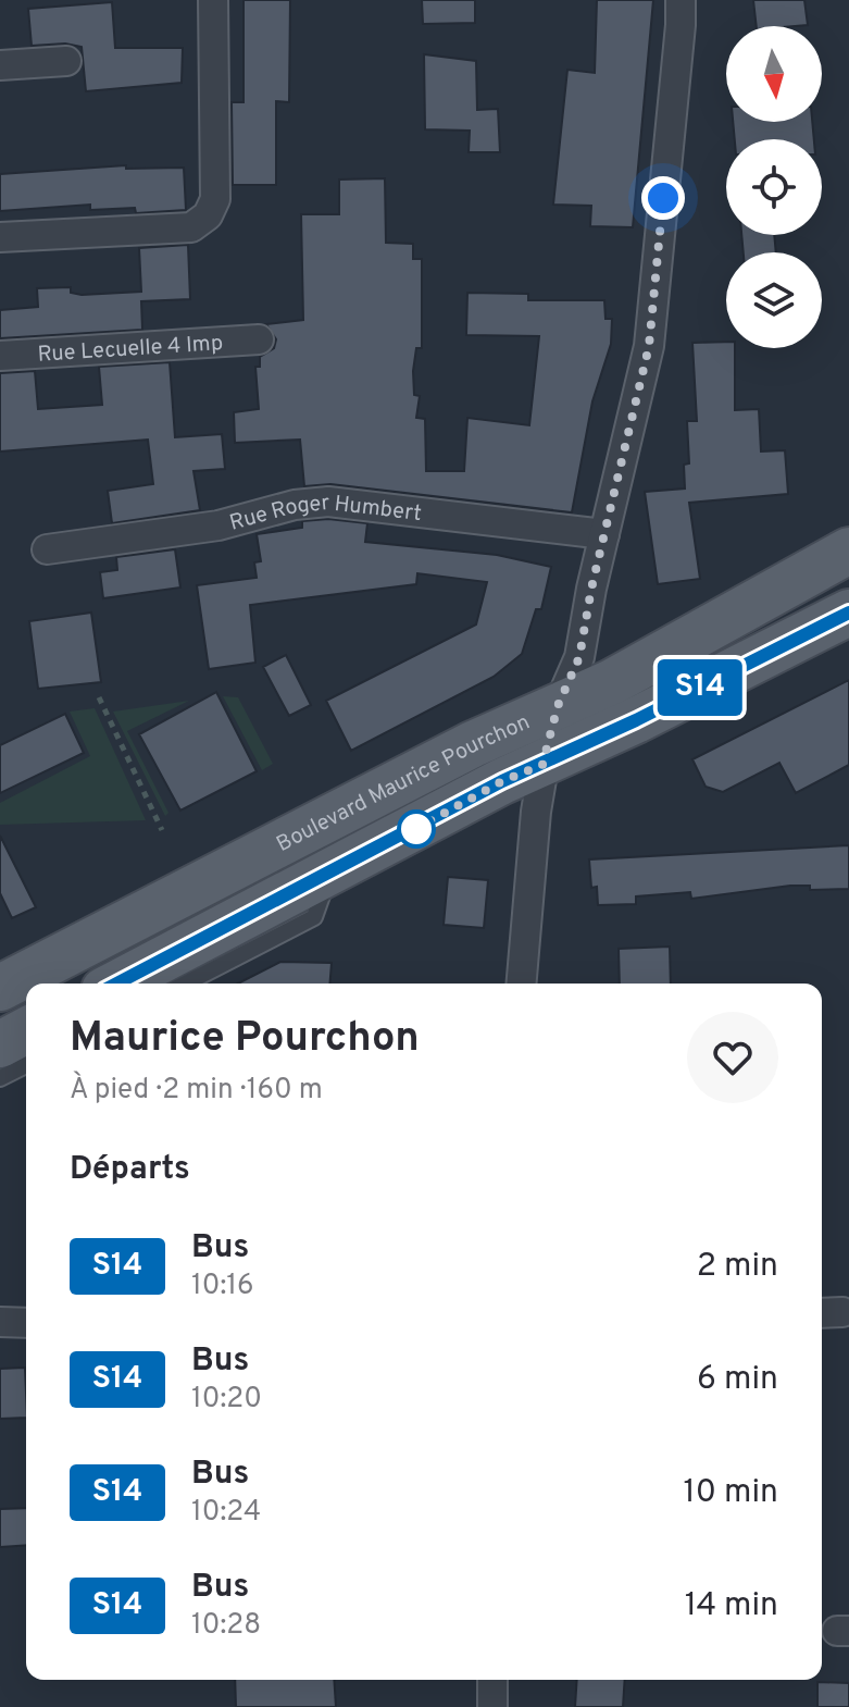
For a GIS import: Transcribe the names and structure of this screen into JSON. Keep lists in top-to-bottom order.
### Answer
{
  "streets": {
    "main road": ["Boulevard Maurice Pourchon"],
    "street": ["Rue Lecuelle 4 Imp", "Rue Roger Humbert"]
  },
  "lines": ["bus line S14"],
  "north": "bottom",
  "page": {
    "on_map": "S14",
    "heading": [
      ["Maurice Pourchon", "À pied · 2 min · 160 m"],
      "Départs"
    ],
    "list": [
      {
        "mark": "S14",
        "name": "Bus",
        "note": "10:16",
        "value": "2 min"
      },
      {
        "mark": "S14",
        "name": "Bus",
        "note": "10:20",
        "value": "6 min"
      },
      {
        "mark": "S14",
        "name": "Bus",
        "note": "10:24",
        "value": "10 min"
      },
      {
        "mark": "S14",
        "name": "Bus",
        "note": "10:28",
        "value": "14 min"
      }
    ]
  }
}
